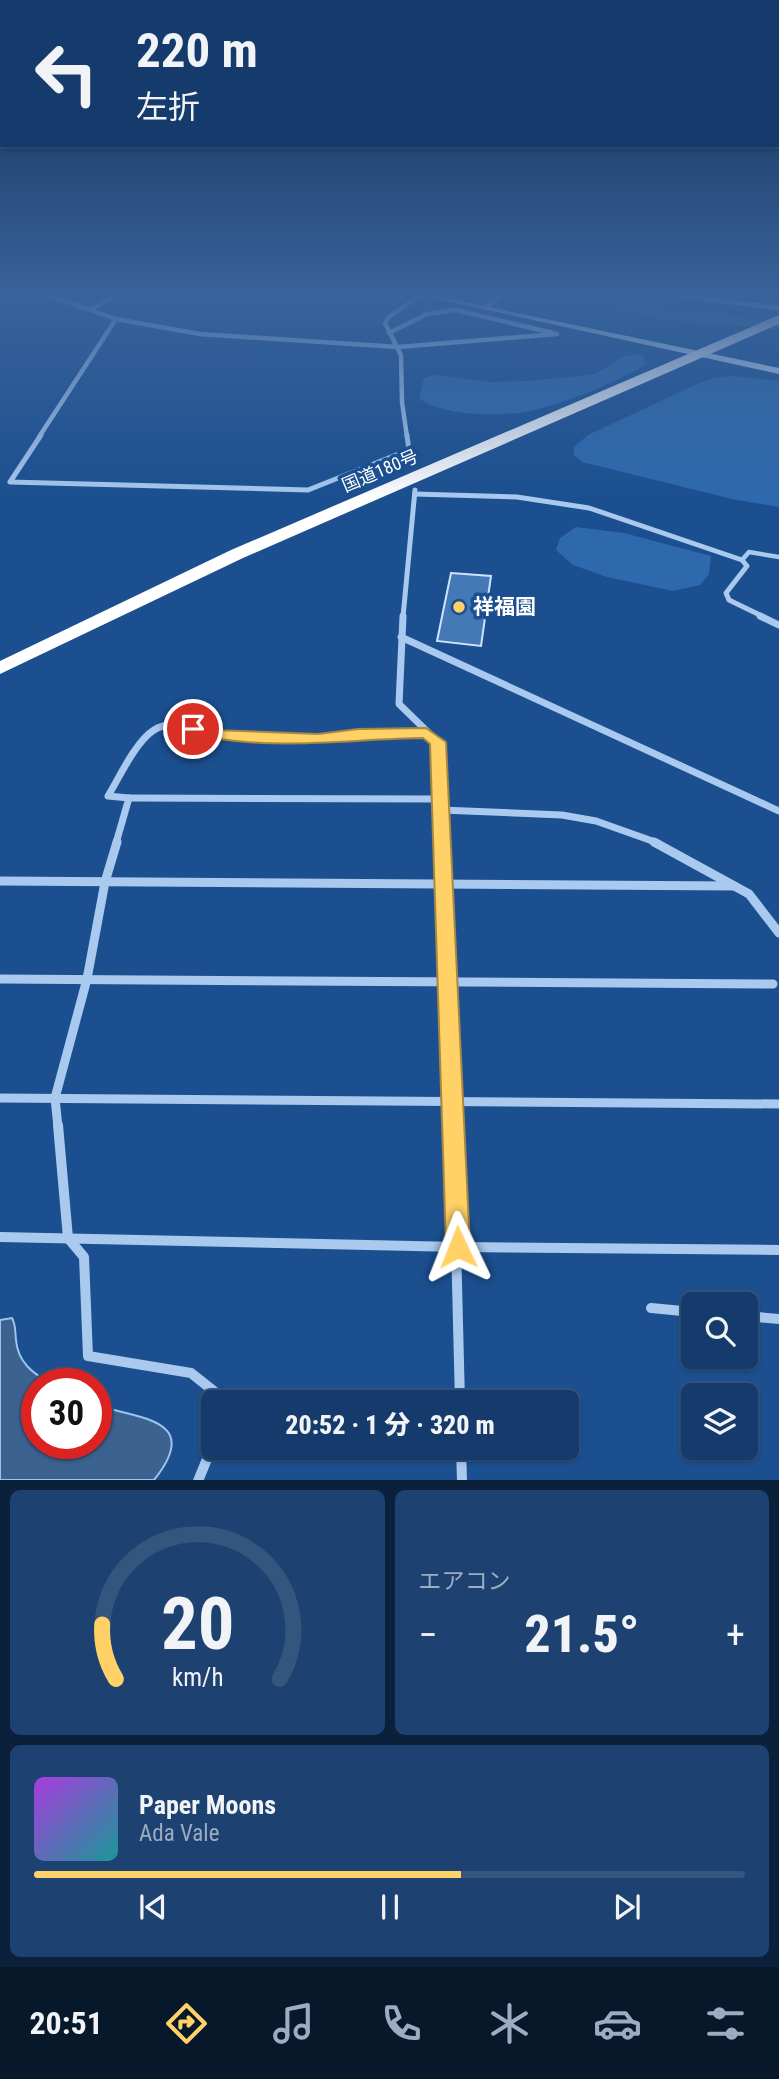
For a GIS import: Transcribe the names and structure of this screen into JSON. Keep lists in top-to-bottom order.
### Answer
{
  "streets": {
    "highway": ["国道180号"]
  },
  "places": ["祥福園"],
  "page": {
    "turn": ["220 m", "左折"],
    "limit": "30",
    "trip": "20:52 · 1 分 · 320 m",
    "tile": "エアコン",
    "heat": ["−", "21.5°", "+"],
    "song": ["Paper Moons", "Ada Vale"],
    "tabs": "20:51",
    "gauge": ["20", "km/h"]
  }
}
